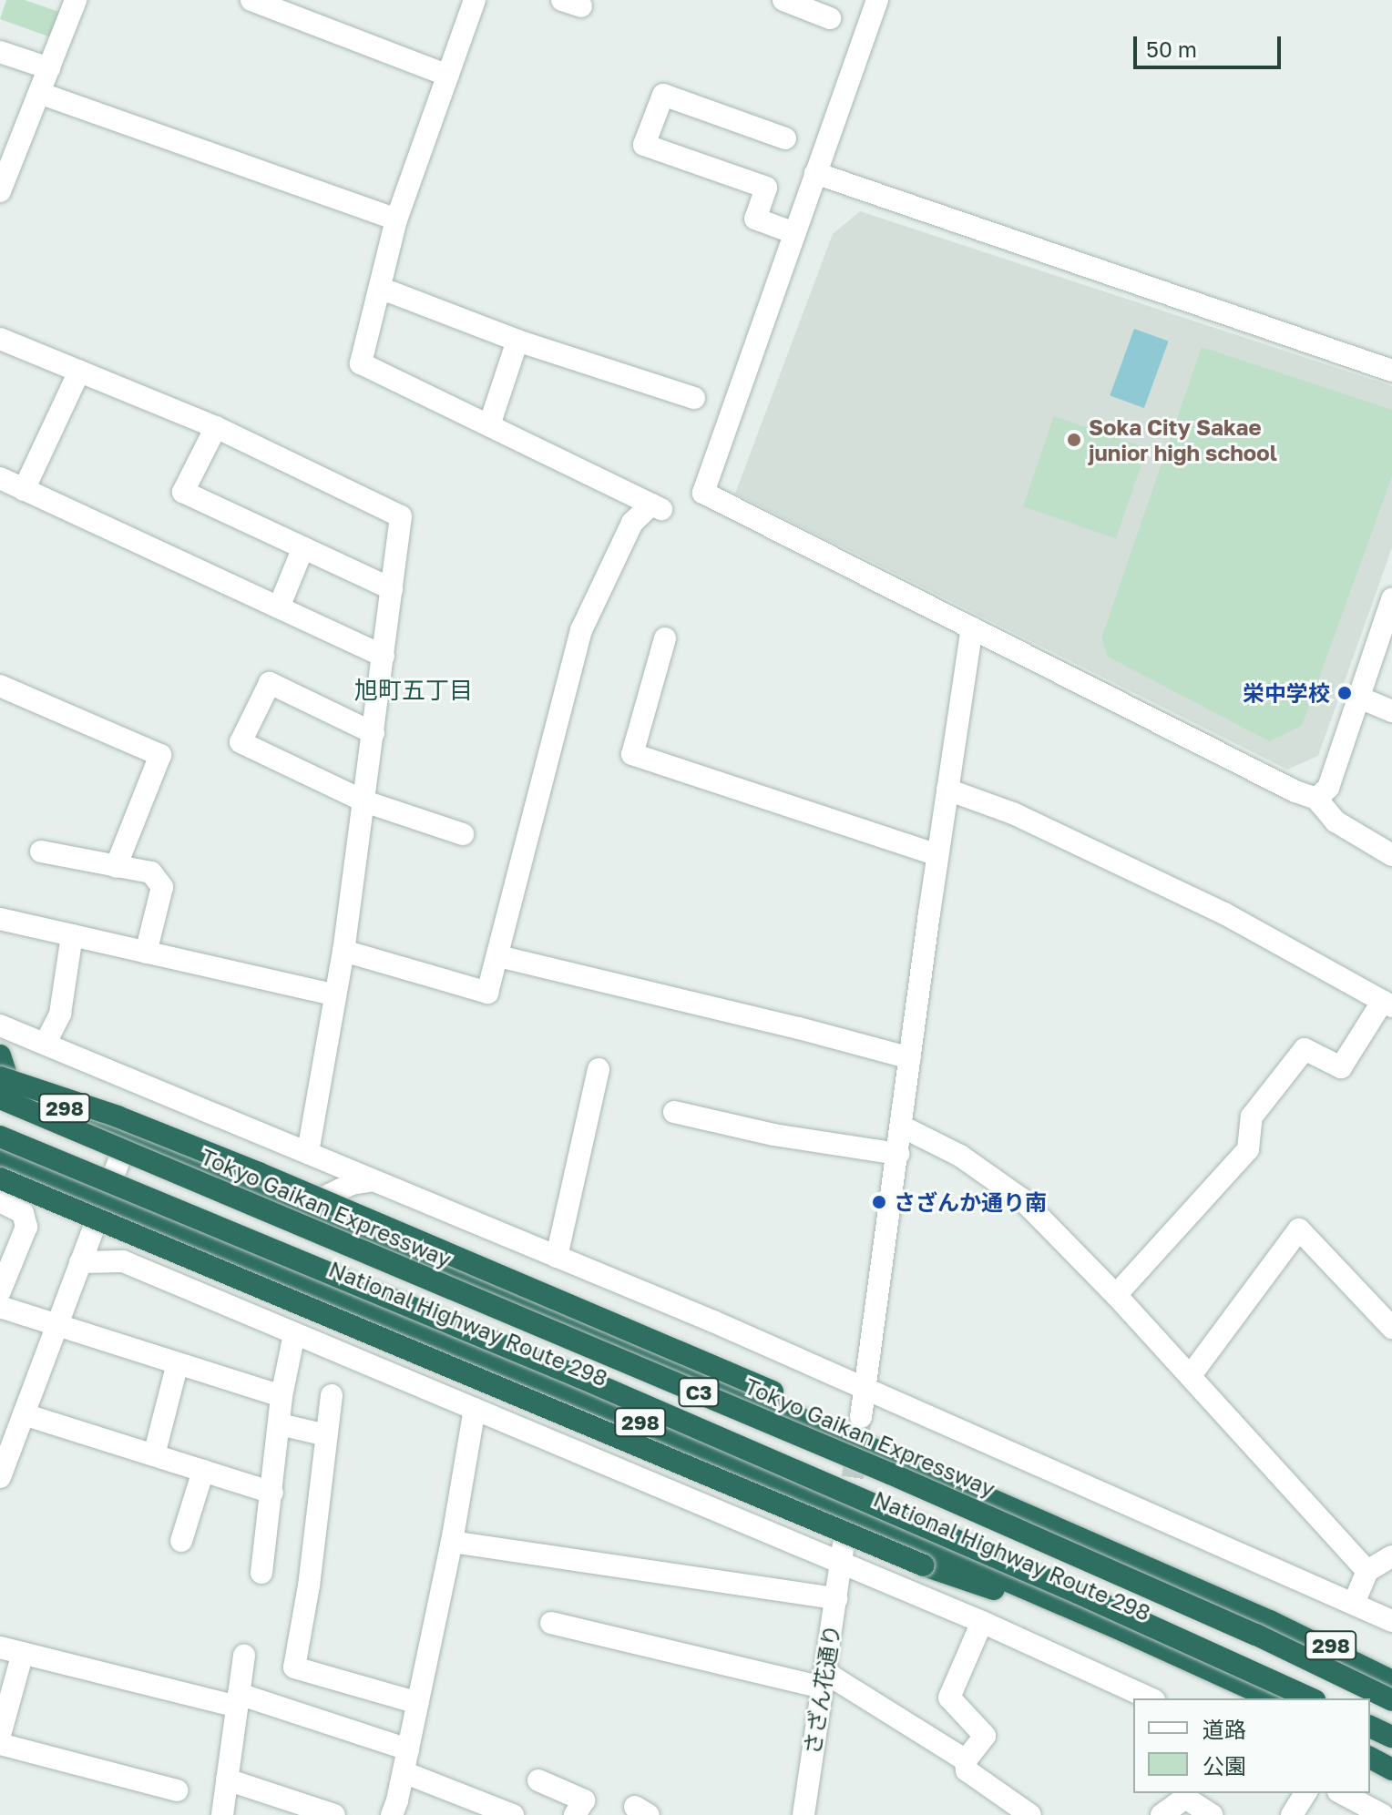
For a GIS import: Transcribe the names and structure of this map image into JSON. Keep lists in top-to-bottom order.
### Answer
{
  "streets": {
    "highway": [
      "298",
      "Tokyo Gaikan Expressway",
      "National Highway Route 298",
      "C3"
    ],
    "street": ["さざん花通り"]
  },
  "crossings": [
    ["298", "National Highway Route 298"],
    ["Tokyo Gaikan Expressway", "National Highway Route 298"]
  ],
  "districts": ["旭町五丁目"],
  "places": ["Soka City Sakae junior high school", "栄中学校", "さざんか通り南"],
  "legend": ["道路", "公園"],
  "scale_bar": "50 m"
}
